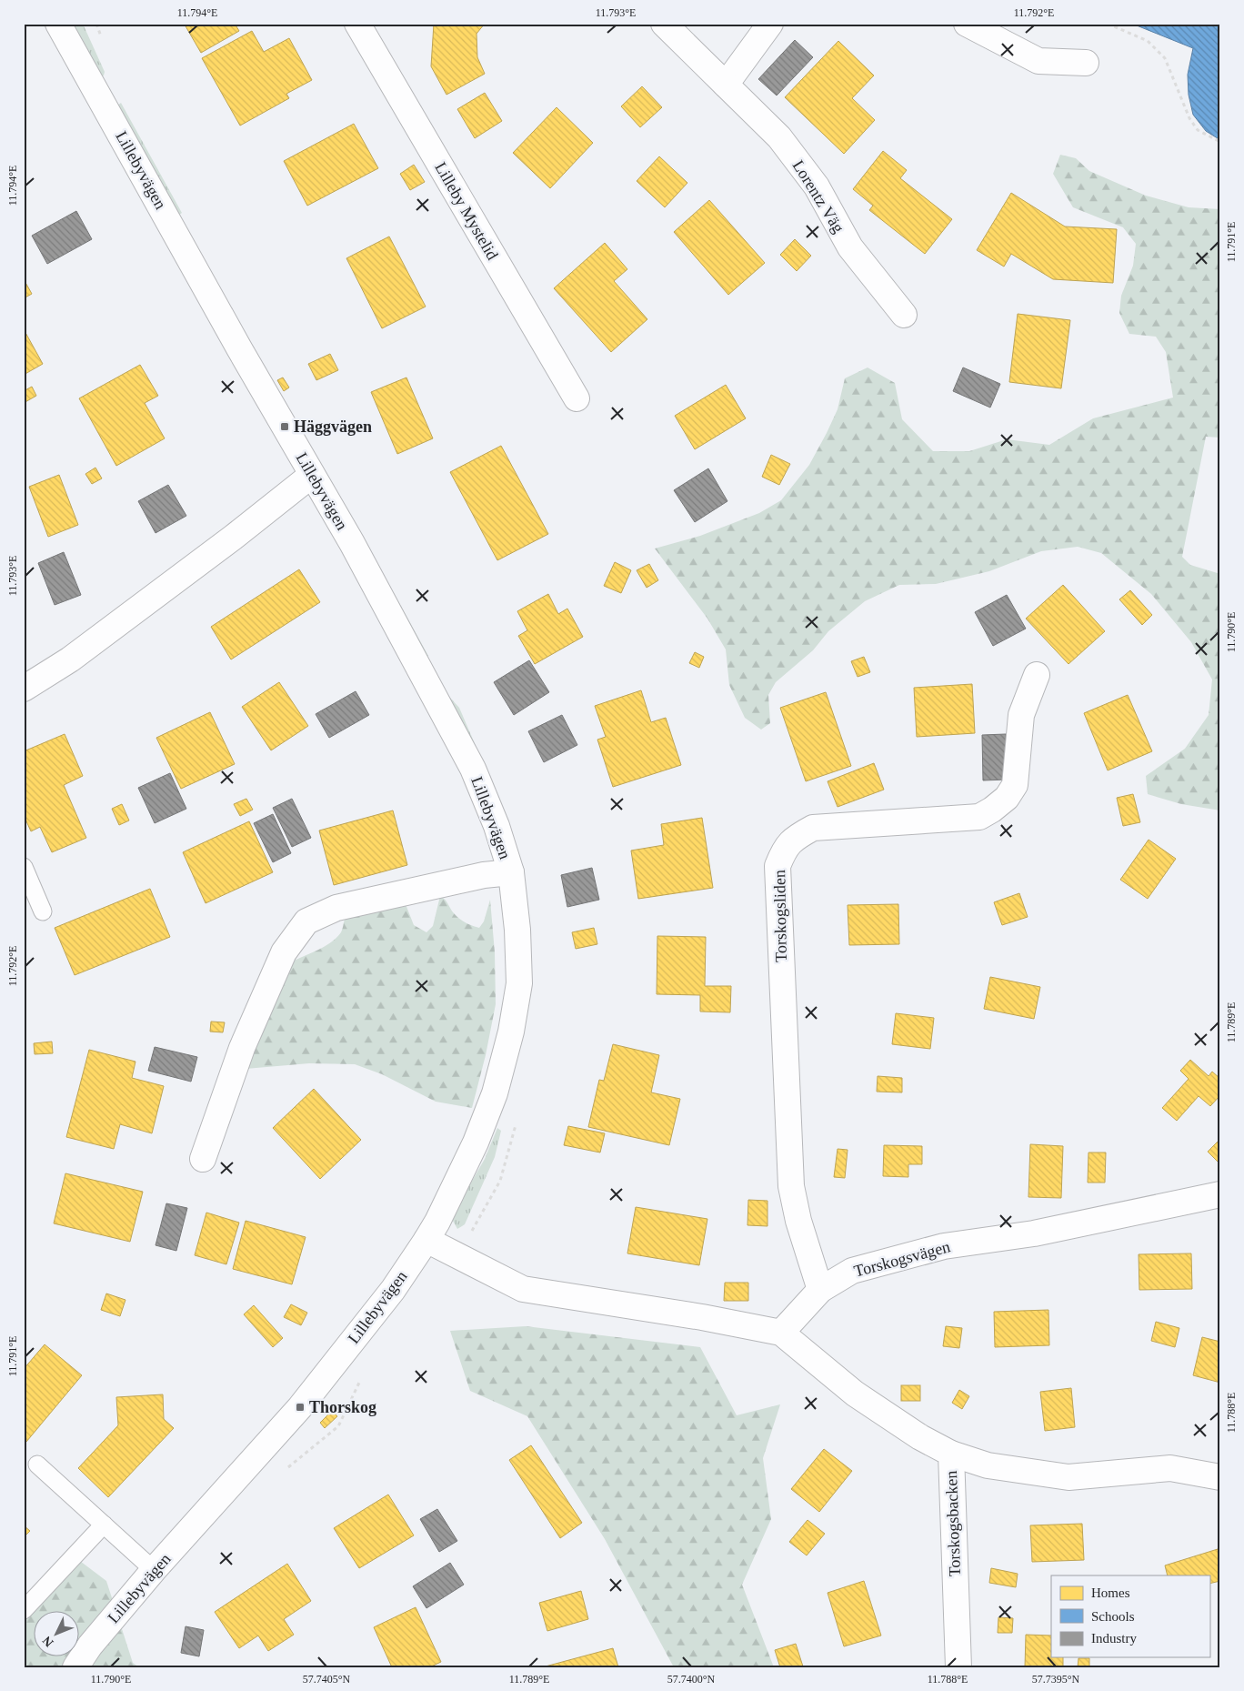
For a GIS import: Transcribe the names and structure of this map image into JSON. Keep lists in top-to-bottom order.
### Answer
{
  "streets": {
    "street": [
      "Lillebyvägen",
      "Lorentz Väg",
      "Lilleby Mystelid",
      "Torskogsliden",
      "Torskogsvägen",
      "Torskogsbacken"
    ]
  },
  "crossings": [
    ["Torskogsliden", "Torskogsvägen"],
    ["Torskogsvägen", "Torskogsbacken"]
  ],
  "places": {
    "transit": ["Häggvägen", "Thorskog"]
  },
  "legend": ["Homes", "Schools", "Industry"],
  "north": "bottom left",
  "coordinates": [
    "11.794°E",
    "11.793°E",
    "11.792°E",
    "11.791°E",
    "11.790°E",
    "11.789°E",
    "11.788°E",
    "57.7405°N",
    "57.7400°N",
    "57.7395°N"
  ]
}
